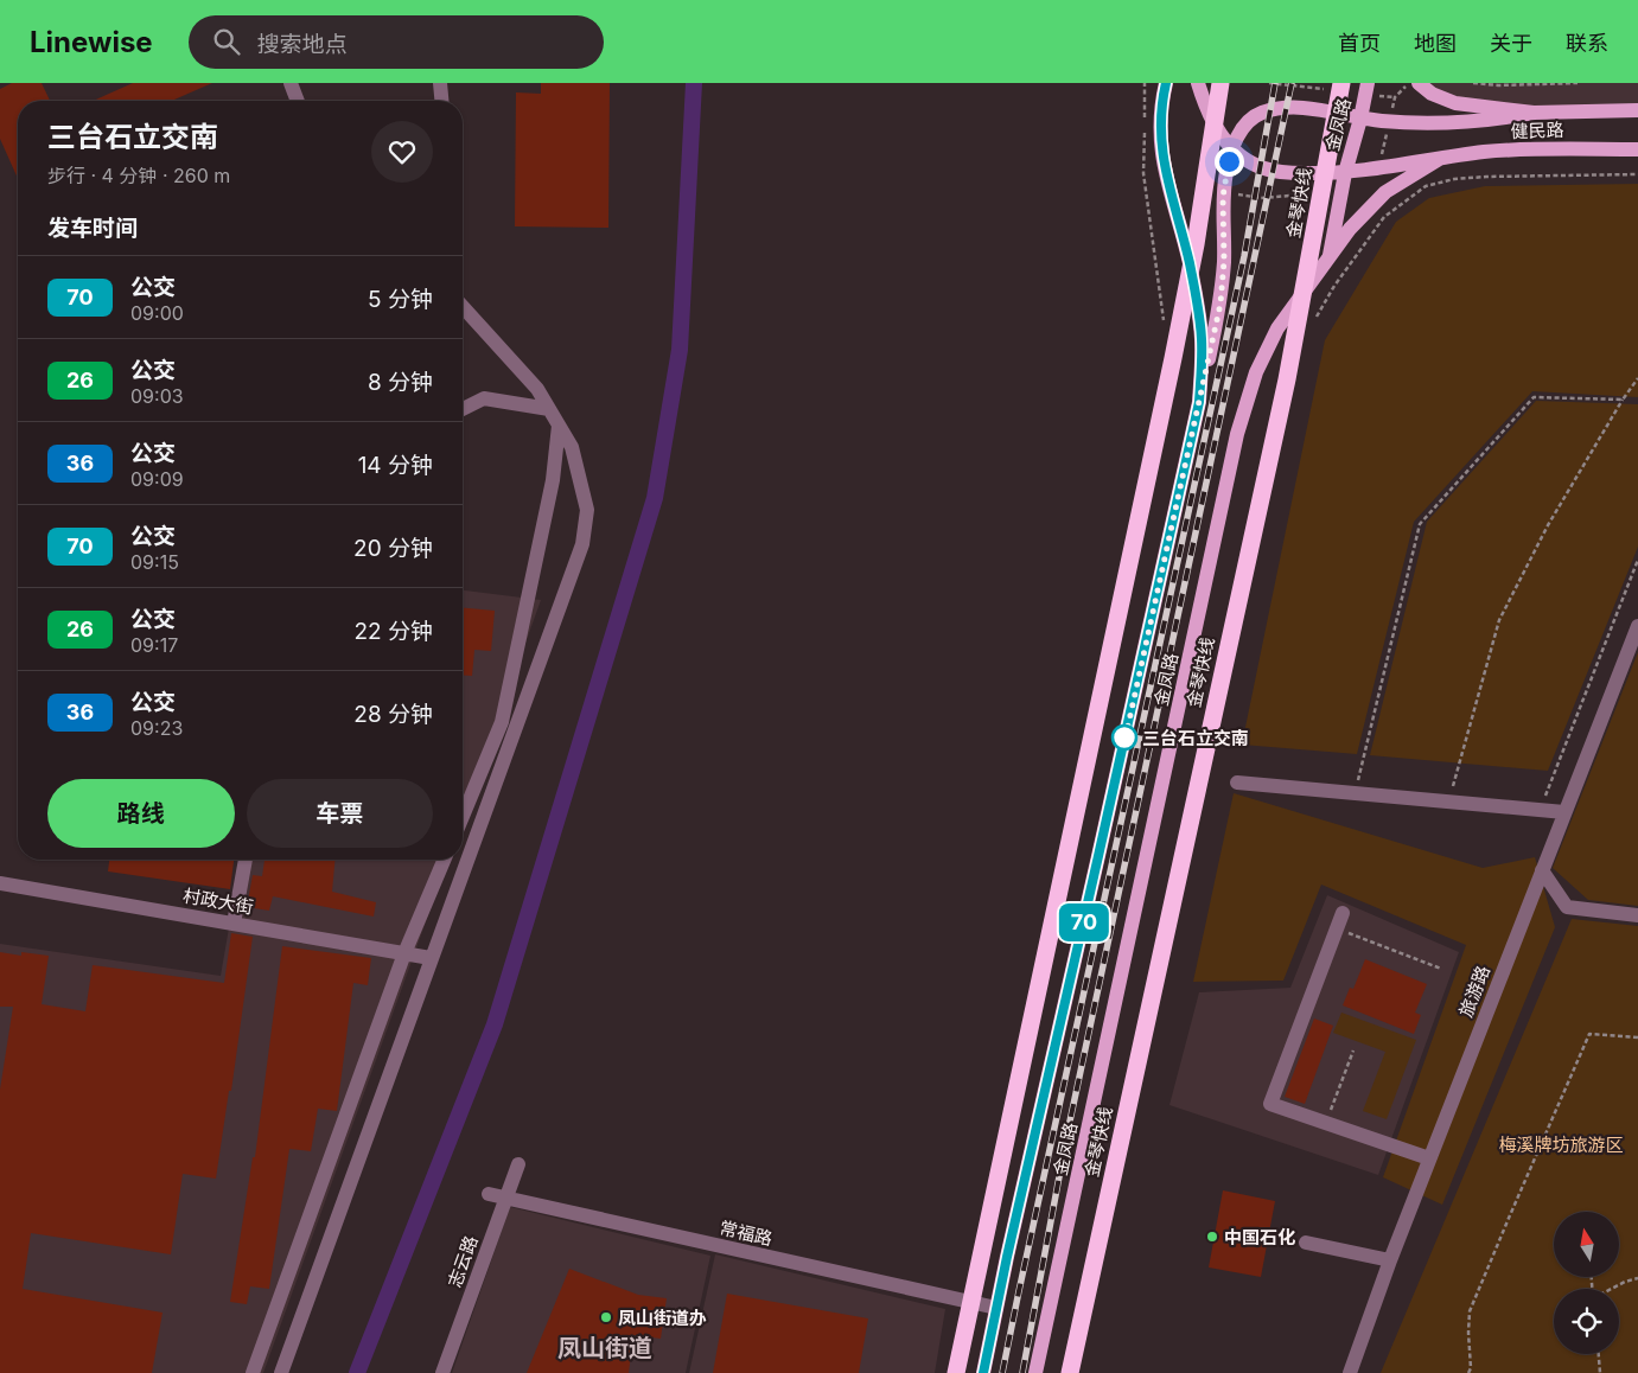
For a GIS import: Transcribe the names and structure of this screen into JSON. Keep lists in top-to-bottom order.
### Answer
{
  "streets": {
    "highway": ["金琴快线"],
    "main road": ["金凤路", "健民路"],
    "street": [
      "村政大街",
      "旅游路",
      "常福路",
      "志云路"
    ]
  },
  "crossings": [
    ["金凤路", "健民路"],
    ["金凤路", "常福路"],
    ["常福路", "志云路"]
  ],
  "districts": ["凤山街道"],
  "parks": ["梅溪牌坊旅游区"],
  "places": ["三台石立交南", "中国石化", "凤山街道办"],
  "lines": ["bus line 70"],
  "north": "top",
  "page": {
    "header": "Linewise",
    "search": "搜索地点",
    "nav": [
      "首页",
      "地图",
      "关于",
      "联系"
    ],
    "on_map": "70",
    "heading": [
      ["三台石立交南", "步行 · 4 分钟 · 260 m"],
      "发车时间"
    ],
    "list": [
      {
        "mark": "70",
        "name": "公交",
        "note": "09:00",
        "value": "5 分钟"
      },
      {
        "mark": "26",
        "name": "公交",
        "note": "09:03",
        "value": "8 分钟"
      },
      {
        "mark": "36",
        "name": "公交",
        "note": "09:09",
        "value": "14 分钟"
      },
      {
        "mark": "70",
        "name": "公交",
        "note": "09:15",
        "value": "20 分钟"
      },
      {
        "mark": "26",
        "name": "公交",
        "note": "09:17",
        "value": "22 分钟"
      },
      {
        "mark": "36",
        "name": "公交",
        "note": "09:23",
        "value": "28 分钟"
      }
    ],
    "buttons": ["路线", "车票"]
  }
}
